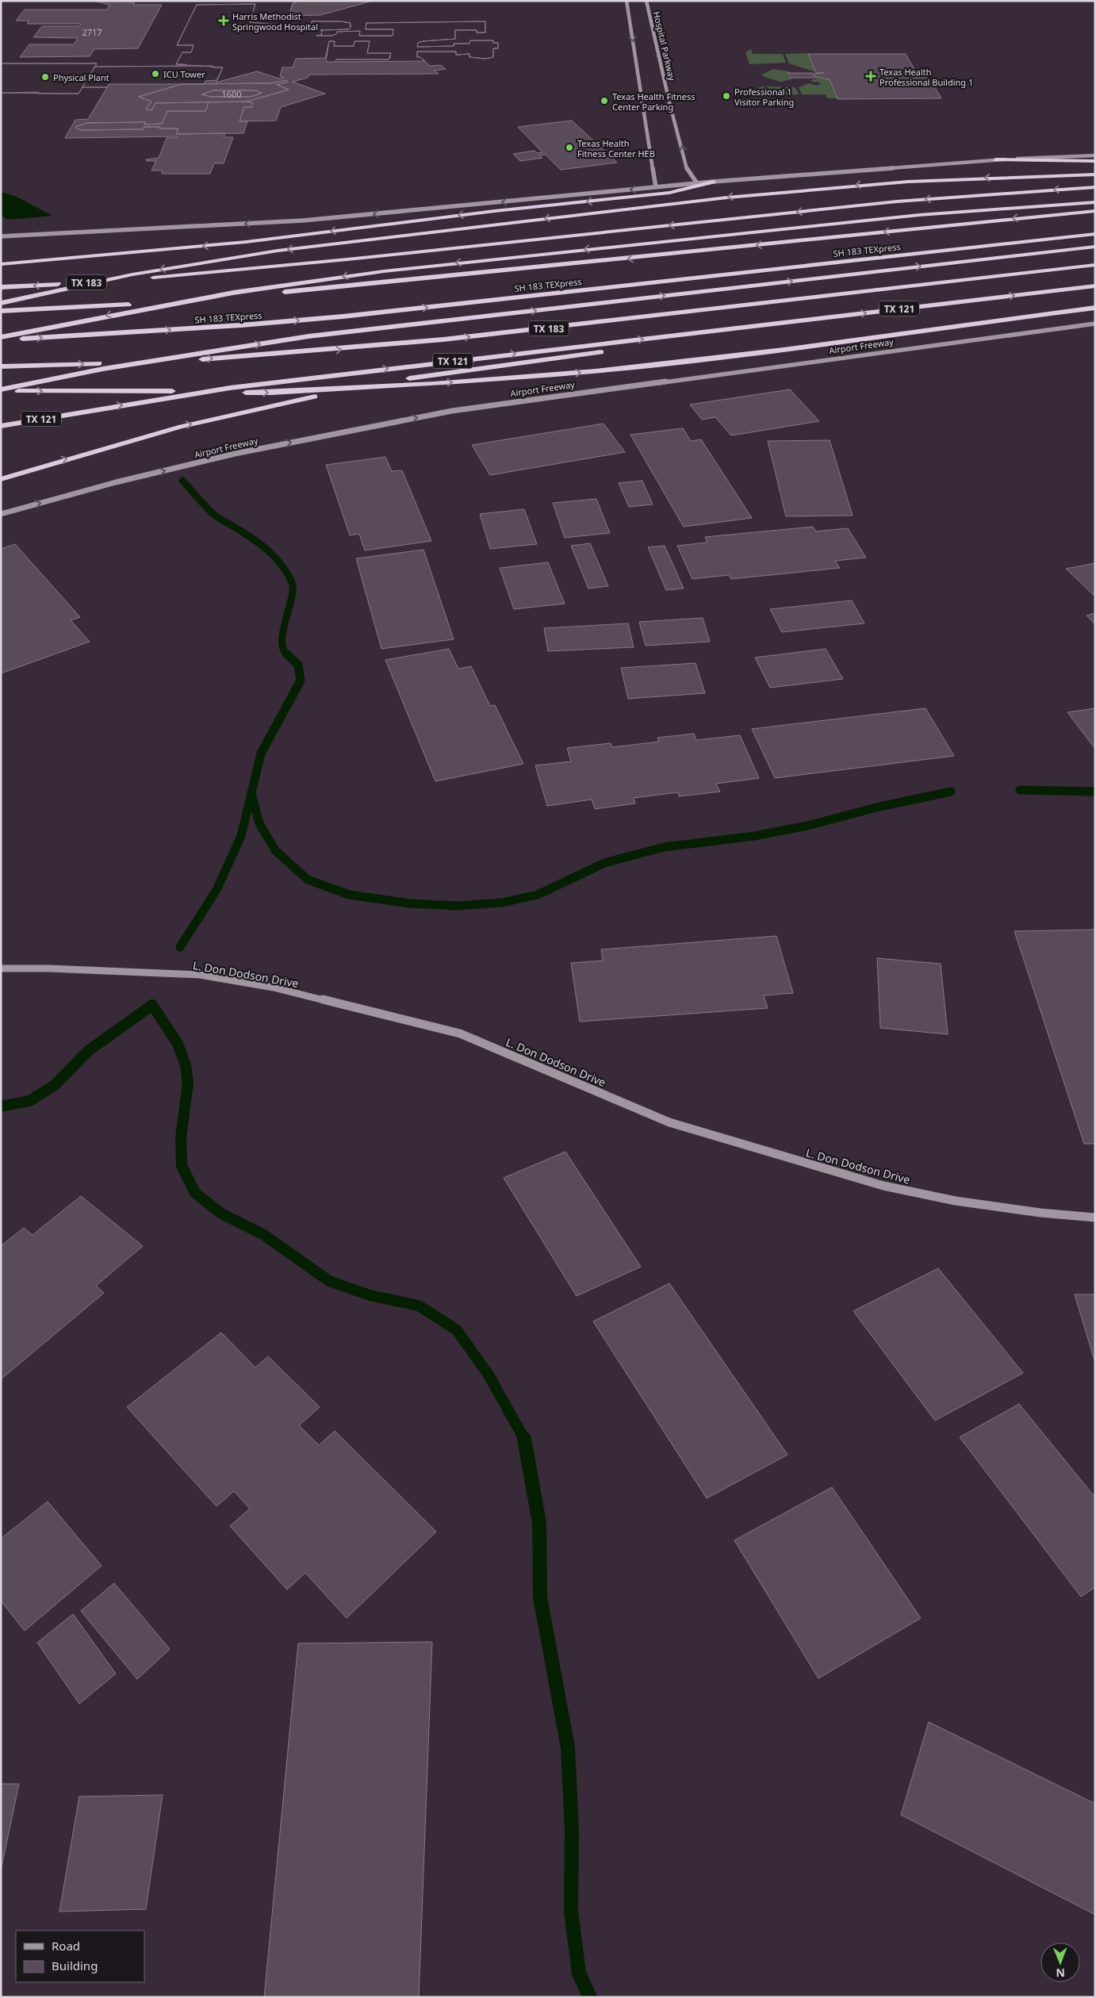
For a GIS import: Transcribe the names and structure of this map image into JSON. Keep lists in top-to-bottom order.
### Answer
{
  "streets": {
    "highway": ["SH 183 TEXpress", "TX 183", "TX 121"],
    "main road": ["Hospital Parkway", "Airport Freeway", "L. Don Dodson Drive"]
  },
  "one_way": ["Airport Freeway"],
  "places": {
    "health": ["Harris Methodist Springwood Hospital", "Texas Health Professional Building 1"],
    "other": [
      "ICU Tower",
      "Physical Plant",
      "Professional 1 Visitor Parking",
      "Texas Health Fitness Center Parking",
      "Texas Health Fitness Center HEB"
    ]
  },
  "house_numbers": ["2717", "1600"],
  "legend": ["Road", "Building"],
  "north": "bottom"
}
